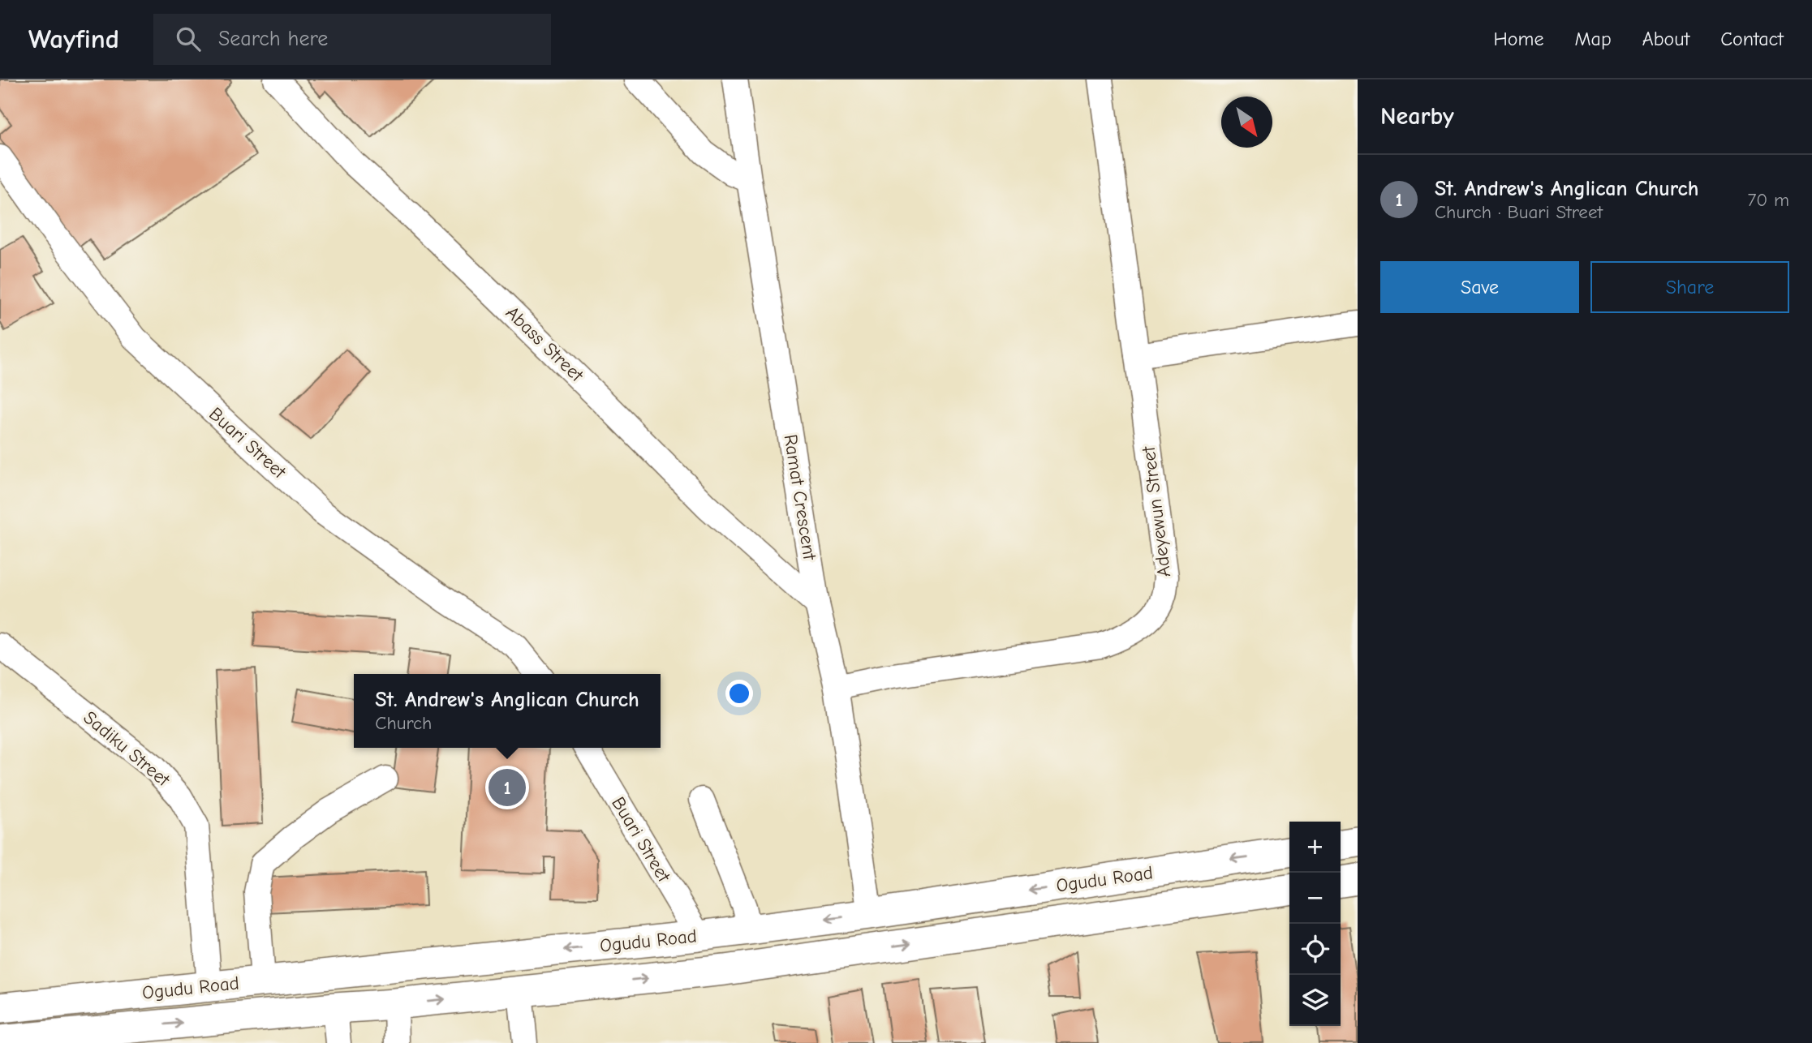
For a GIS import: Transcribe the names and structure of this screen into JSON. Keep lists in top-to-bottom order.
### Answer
{
  "streets": {
    "main road": ["Ogudu Road"],
    "street": [
      "Abass Street",
      "Buari Street",
      "Ramat Crescent",
      "Adeyewun Street",
      "Sadiku Street"
    ]
  },
  "crossings": [
    ["Abass Street", "Ramat Crescent"],
    ["Buari Street", "Ogudu Road"],
    ["Ramat Crescent", "Adeyewun Street"],
    ["Ramat Crescent", "Ogudu Road"],
    ["Sadiku Street", "Ogudu Road"]
  ],
  "north": "bottom right",
  "page": {
    "header": "Wayfind",
    "search": "Search here",
    "nav": [
      "Home",
      "Map",
      "About",
      "Contact"
    ],
    "heading": "Nearby",
    "list": [
      {
        "mark": "1",
        "name": "St. Andrew's Anglican Church",
        "note": "Church · Buari Street",
        "value": "70 m"
      }
    ],
    "buttons": ["Save", "Share"],
    "popup": ["St. Andrew's Anglican Church", "Church"],
    "pins": "1",
    "map_buttons": ["+", "−"]
  }
}
